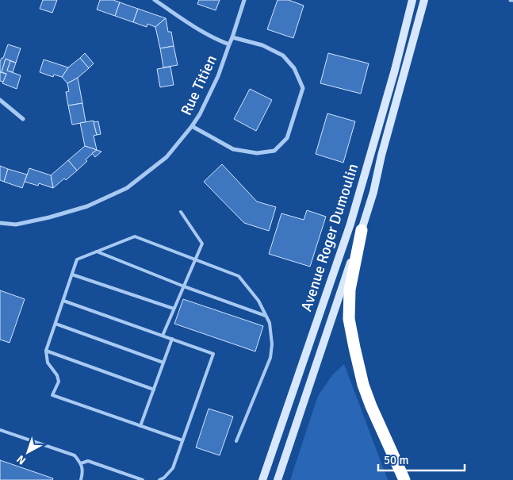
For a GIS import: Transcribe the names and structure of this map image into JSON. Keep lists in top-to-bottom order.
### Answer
{
  "streets": {
    "main road": ["Avenue Roger Dumoulin"],
    "street": ["Rue Titien"]
  },
  "scale_bar": "50 m",
  "north": "bottom left"
}
